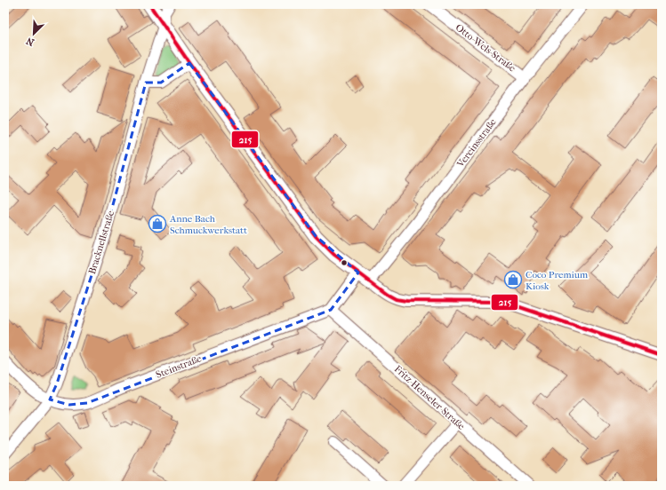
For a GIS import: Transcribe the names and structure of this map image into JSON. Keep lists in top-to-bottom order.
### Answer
{
  "streets": {
    "street": [
      "Otto-Wels-Straße",
      "Vereinsstraße",
      "Bracknellstraße",
      "Steinstraße",
      "Fritz-Henseler-Straße"
    ]
  },
  "crossings": [
    ["Otto-Wels-Straße", "Vereinsstraße"],
    ["Bracknellstraße", "Steinstraße"],
    ["Steinstraße", "Fritz-Henseler-Straße"]
  ],
  "places": {
    "shop": ["Anne Bach Schmuckwerkstatt", "Coco Premium Kiosk"]
  },
  "lines": ["transit line 215"],
  "north": "bottom left"
}
